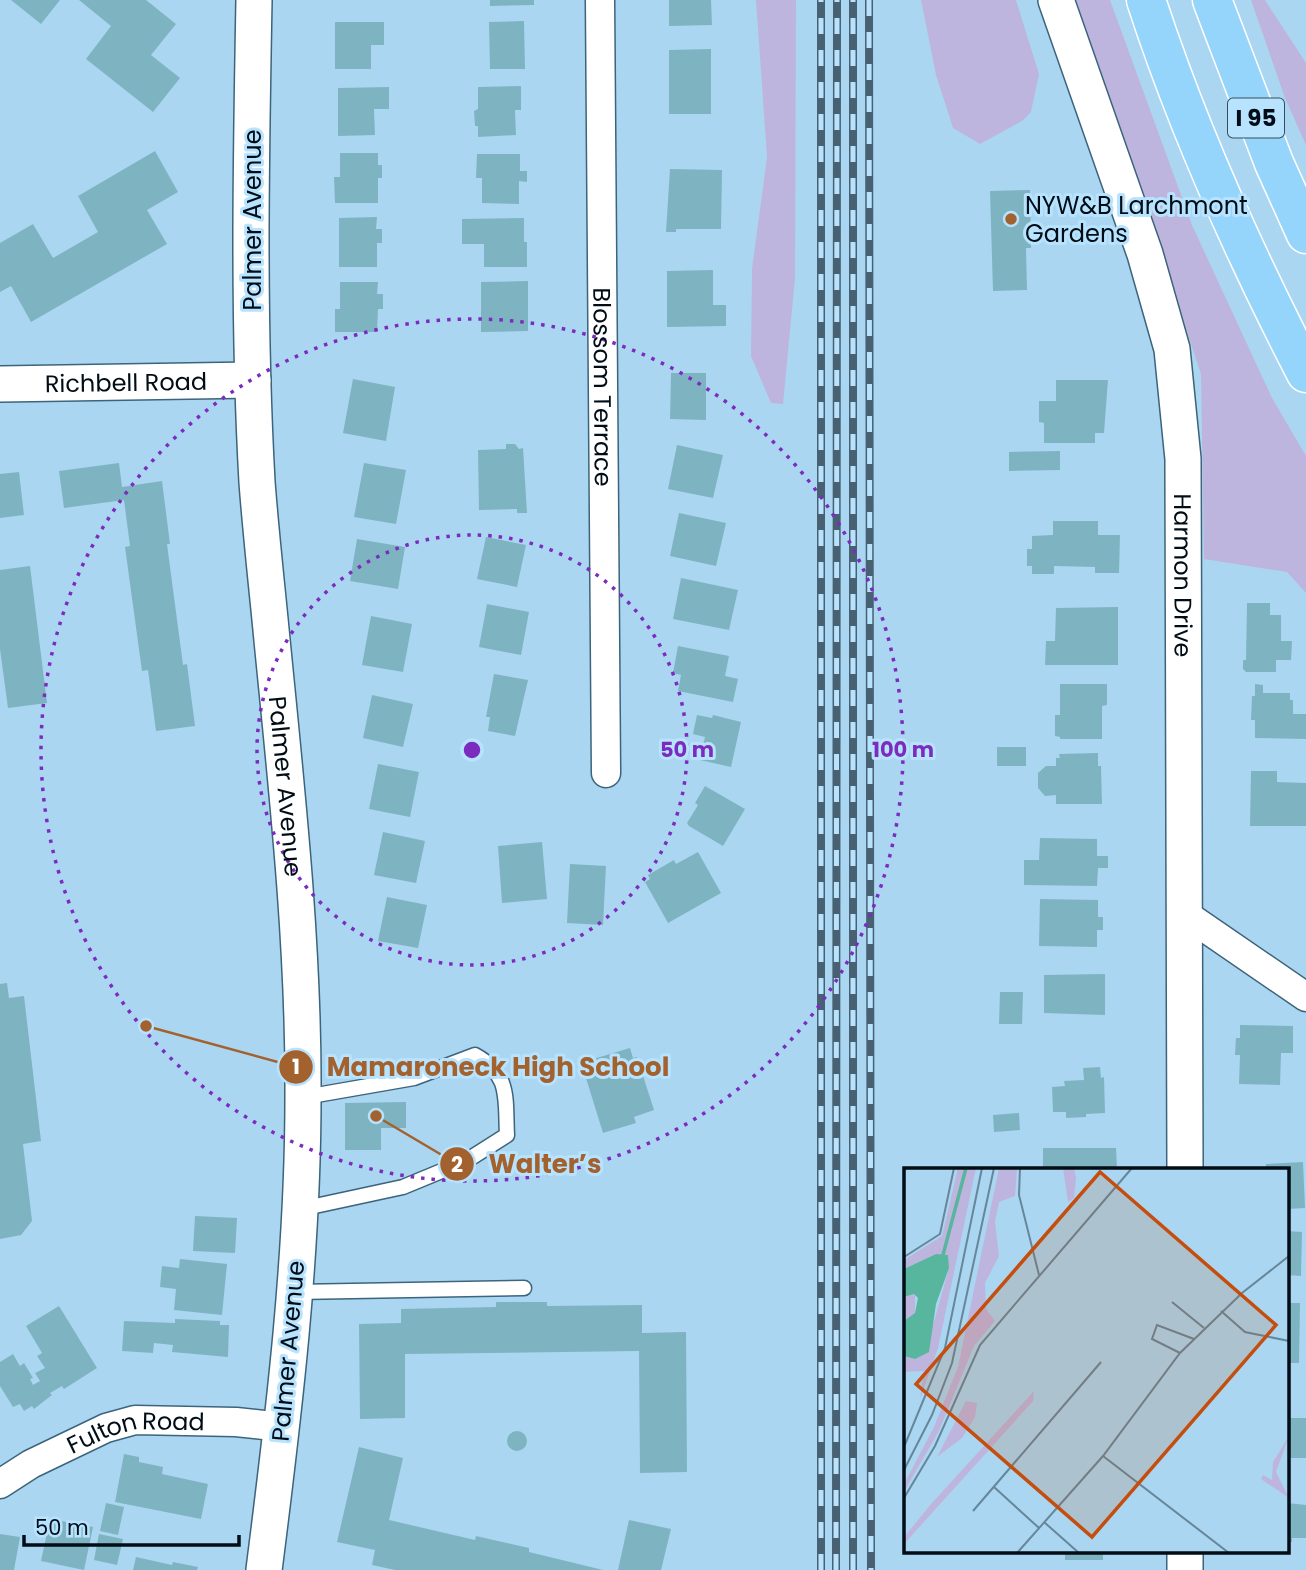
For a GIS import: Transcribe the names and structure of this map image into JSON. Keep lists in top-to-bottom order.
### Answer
{
  "streets": {
    "highway": ["I 95"],
    "street": [
      "Palmer Avenue",
      "Richbell Road",
      "Blossom Terrace",
      "Harmon Drive",
      "Fulton Road"
    ]
  },
  "crossings": [
    ["Palmer Avenue", "Richbell Road"],
    ["Palmer Avenue", "Fulton Road"]
  ],
  "places": ["NYW&B Larchmont Gardens", "Mamaroneck High School", "Walter’s"],
  "scale_bar": "50 m",
  "rings": ["50 m", "100 m"]
}
